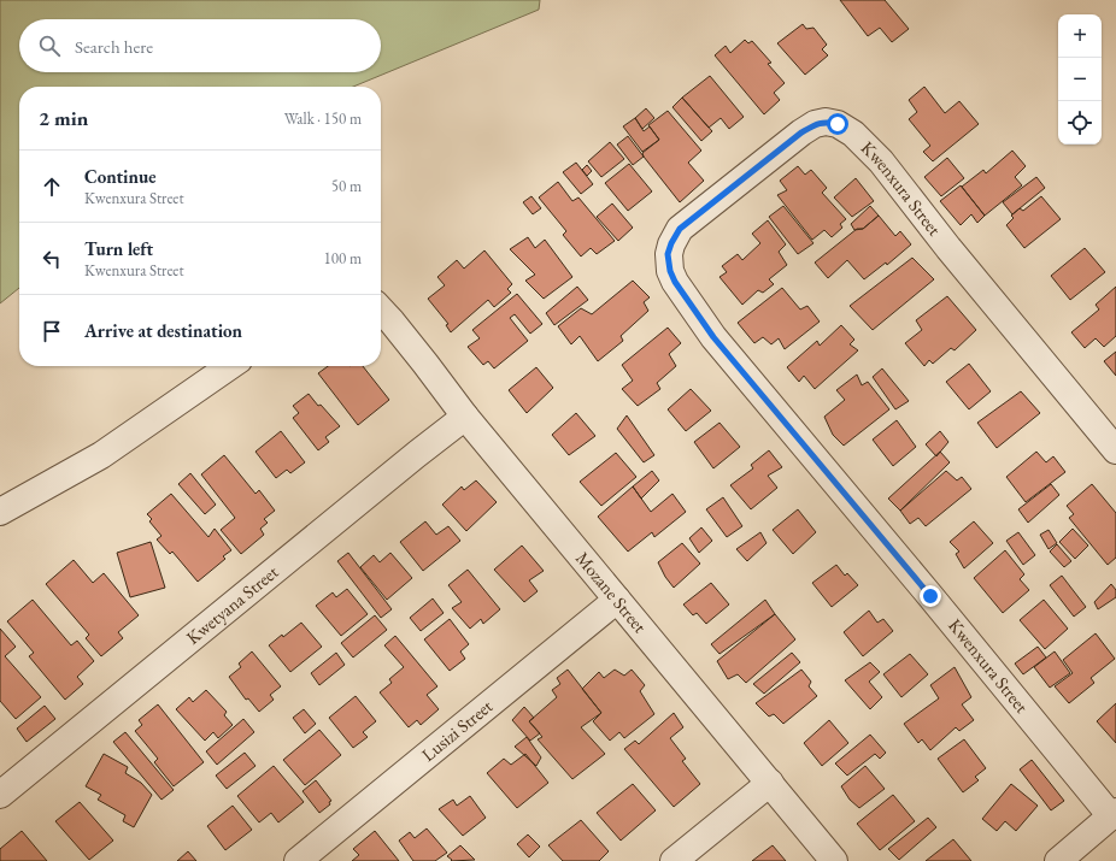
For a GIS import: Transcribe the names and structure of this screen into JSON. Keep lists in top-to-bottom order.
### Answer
{
  "streets": {
    "street": [
      "Kwenxura Street",
      "Mozane Street",
      "Kwetyana Street",
      "Lusizi Street"
    ]
  },
  "crossings": [
    ["Mozane Street", "Kwetyana Street"],
    ["Mozane Street", "Lusizi Street"]
  ],
  "page": {
    "map_buttons": ["+", "−"],
    "search": "Search here",
    "heading": ["2 min", "Walk · 150 m"],
    "list": [
      ["Continue", "Kwenxura Street", "50 m"],
      ["Turn left", "Kwenxura Street", "100 m"],
      "Arrive at destination"
    ]
  }
}
